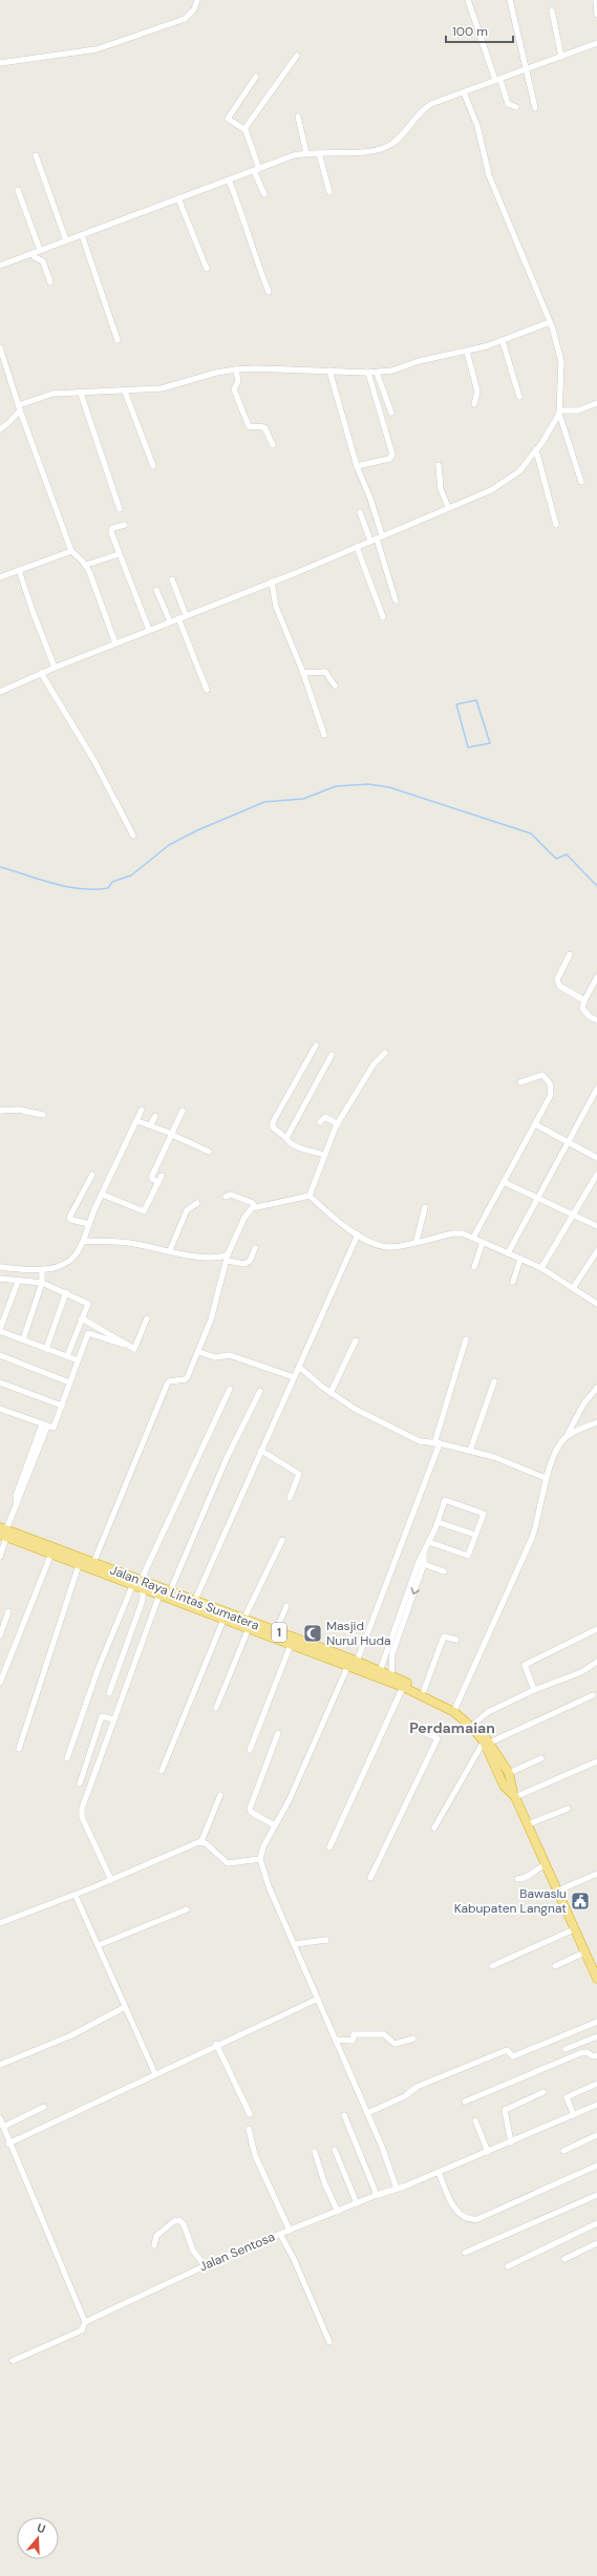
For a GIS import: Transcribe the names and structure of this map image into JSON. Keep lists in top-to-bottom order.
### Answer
{
  "streets": {
    "highway": ["Jalan Raya Lintas Sumatera", "1"],
    "street": ["Jalan Sentosa"]
  },
  "districts": ["Perdamaian"],
  "places": {
    "mosque": ["Masjid Nurul Huda"],
    "public building": ["Bawaslu Kabupaten Langnat"]
  },
  "scale_bar": "100 m",
  "north": "top"
}
